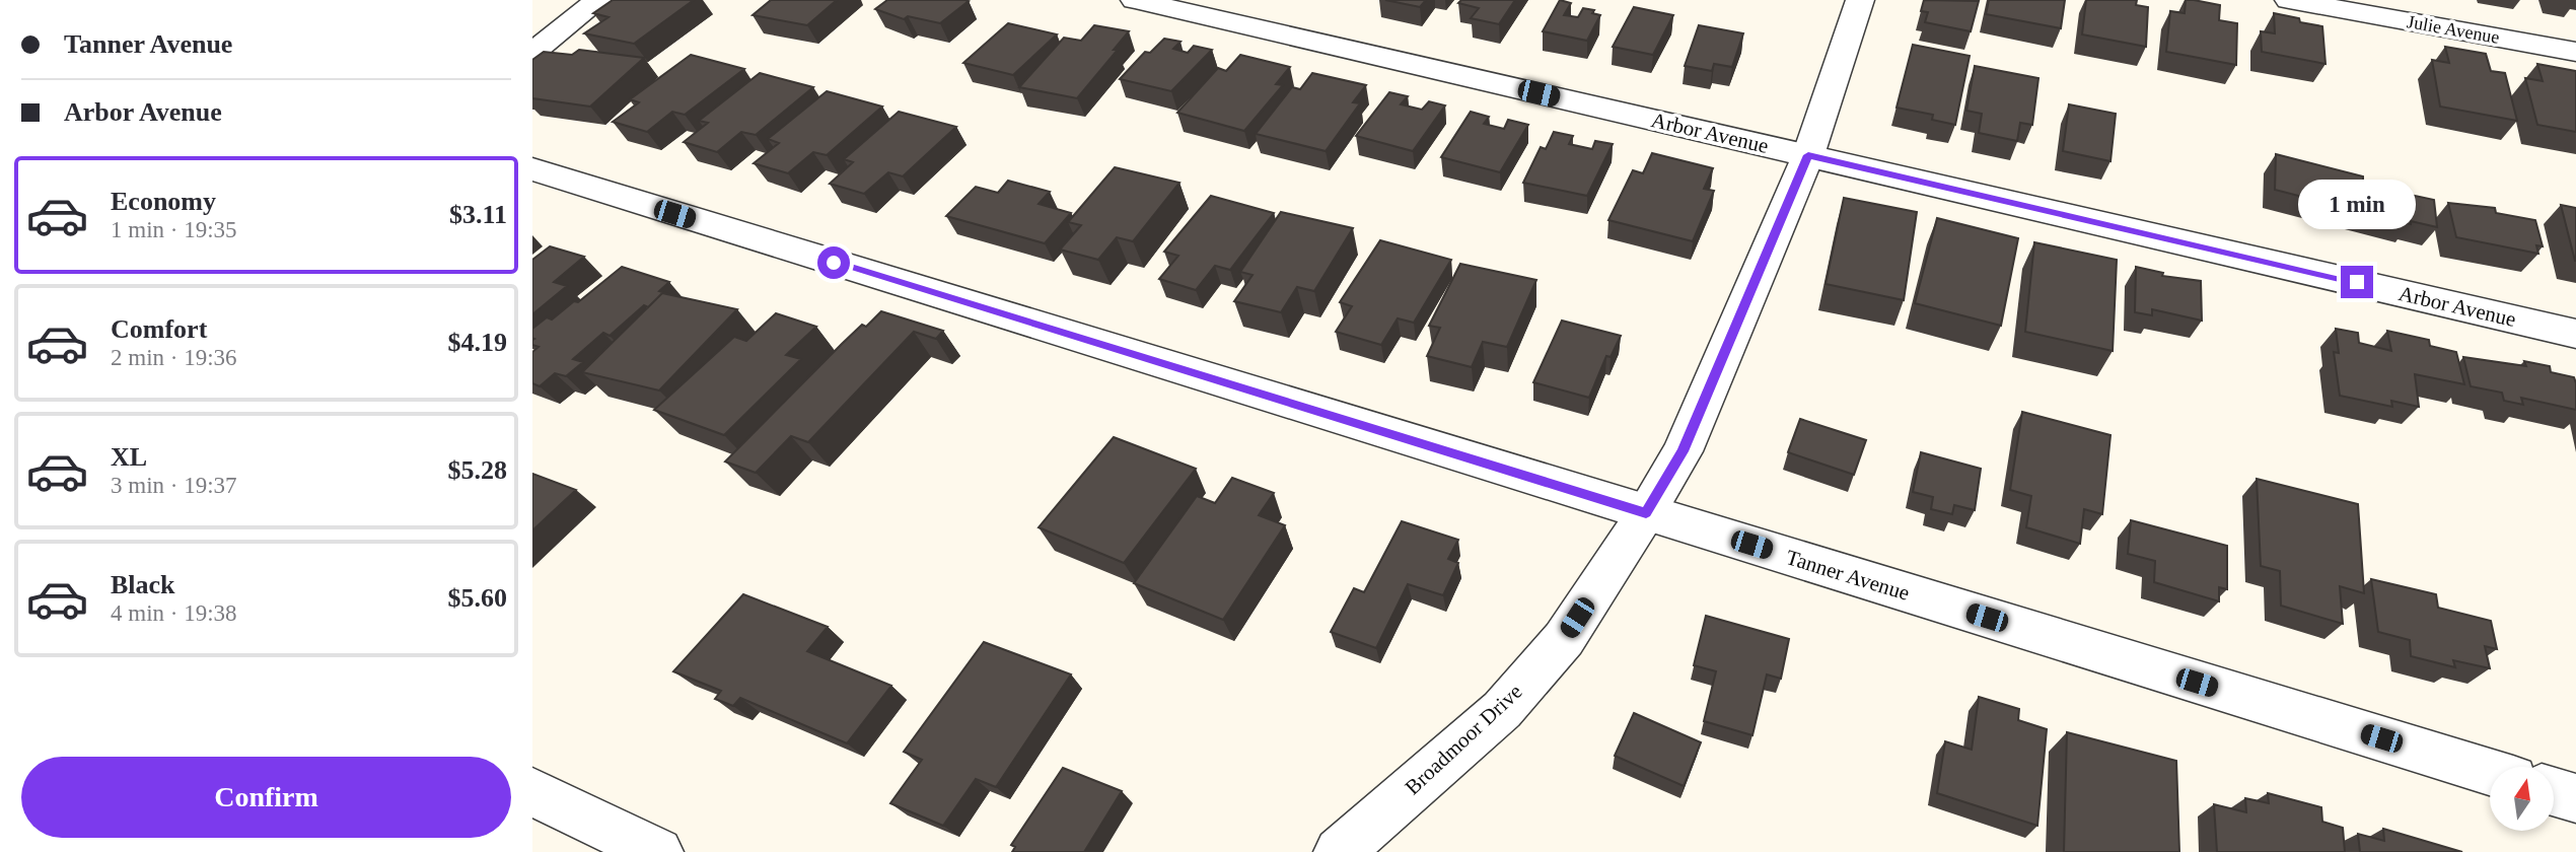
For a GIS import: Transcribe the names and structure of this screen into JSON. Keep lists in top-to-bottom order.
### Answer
{
  "streets": {
    "street": [
      "Julie Avenue",
      "Arbor Avenue",
      "Tanner Avenue",
      "Broadmoor Drive"
    ]
  },
  "crossings": [
    ["Arbor Avenue", "Broadmoor Drive"],
    ["Tanner Avenue", "Broadmoor Drive"]
  ],
  "north": "top",
  "page": {
    "banner": ["Tanner Avenue", "Arbor Avenue"],
    "list": [
      {
        "name": "Economy",
        "note": "1 min · 19:35",
        "value": "$3.11"
      },
      {
        "name": "Comfort",
        "note": "2 min · 19:36",
        "value": "$4.19"
      },
      {
        "name": "XL",
        "note": "3 min · 19:37",
        "value": "$5.28"
      },
      {
        "name": "Black",
        "note": "4 min · 19:38",
        "value": "$5.60"
      }
    ],
    "bubble": "1 min",
    "buttons": "Confirm"
  }
}
